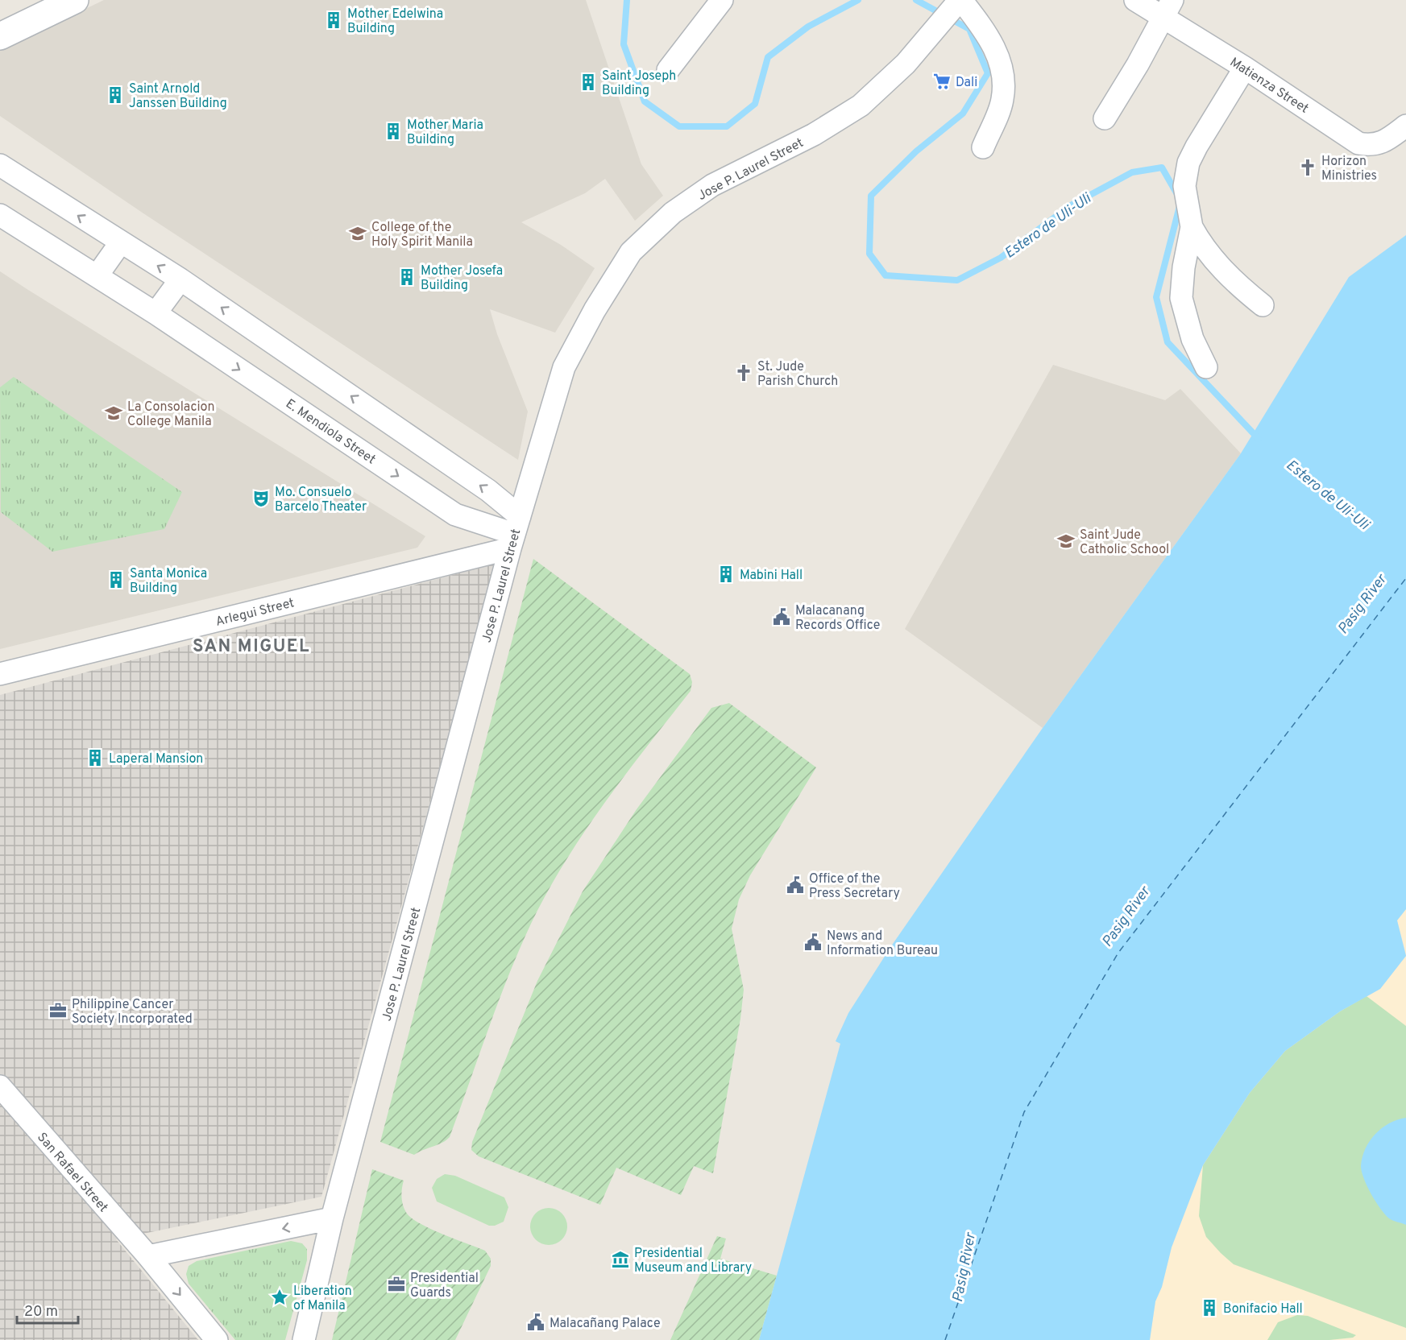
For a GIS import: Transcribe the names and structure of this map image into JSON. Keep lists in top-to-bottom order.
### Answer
{
  "streets": {
    "street": [
      "Matienza Street",
      "Jose P. Laurel Street",
      "E. Mendiola Street",
      "Arlegui Street",
      "San Rafael Street"
    ]
  },
  "crossings": [
    ["Jose P. Laurel Street", "E. Mendiola Street"],
    ["Jose P. Laurel Street", "Arlegui Street"],
    ["E. Mendiola Street", "Arlegui Street"]
  ],
  "districts": ["SAN MIGUEL"],
  "water": ["Estero de Uli-Uli", "Pasig River"],
  "places": {
    "building": [
      "Mother Edelwina Building",
      "Saint Joseph Building",
      "Saint Arnold Janssen Building",
      "Mother Maria Building",
      "Mother Josefa Building",
      "Mabini Hall",
      "Santa Monica Building",
      "Laperal Mansion",
      "Bonifacio Hall"
    ],
    "supermarket": ["Dali"],
    "church": ["Horizon Ministries", "St. Jude Parish Church"],
    "school or university": ["College of the Holy Spirit Manila", "La Consolacion College Manila", "Saint Jude Catholic School"],
    "theatre": ["Mo. Consuelo Barcelo Theater"],
    "public building": [
      "Malacanang Records Office",
      "Office of the Press Secretary",
      "News and Information Bureau",
      "Malacañang Palace"
    ],
    "office": ["Philippine Cancer Society Incorporated", "Presidential Guards"],
    "museum": ["Presidential Museum and Library"],
    "place": ["Liberation of Manila"]
  },
  "scale_bar": "20 m"
}
